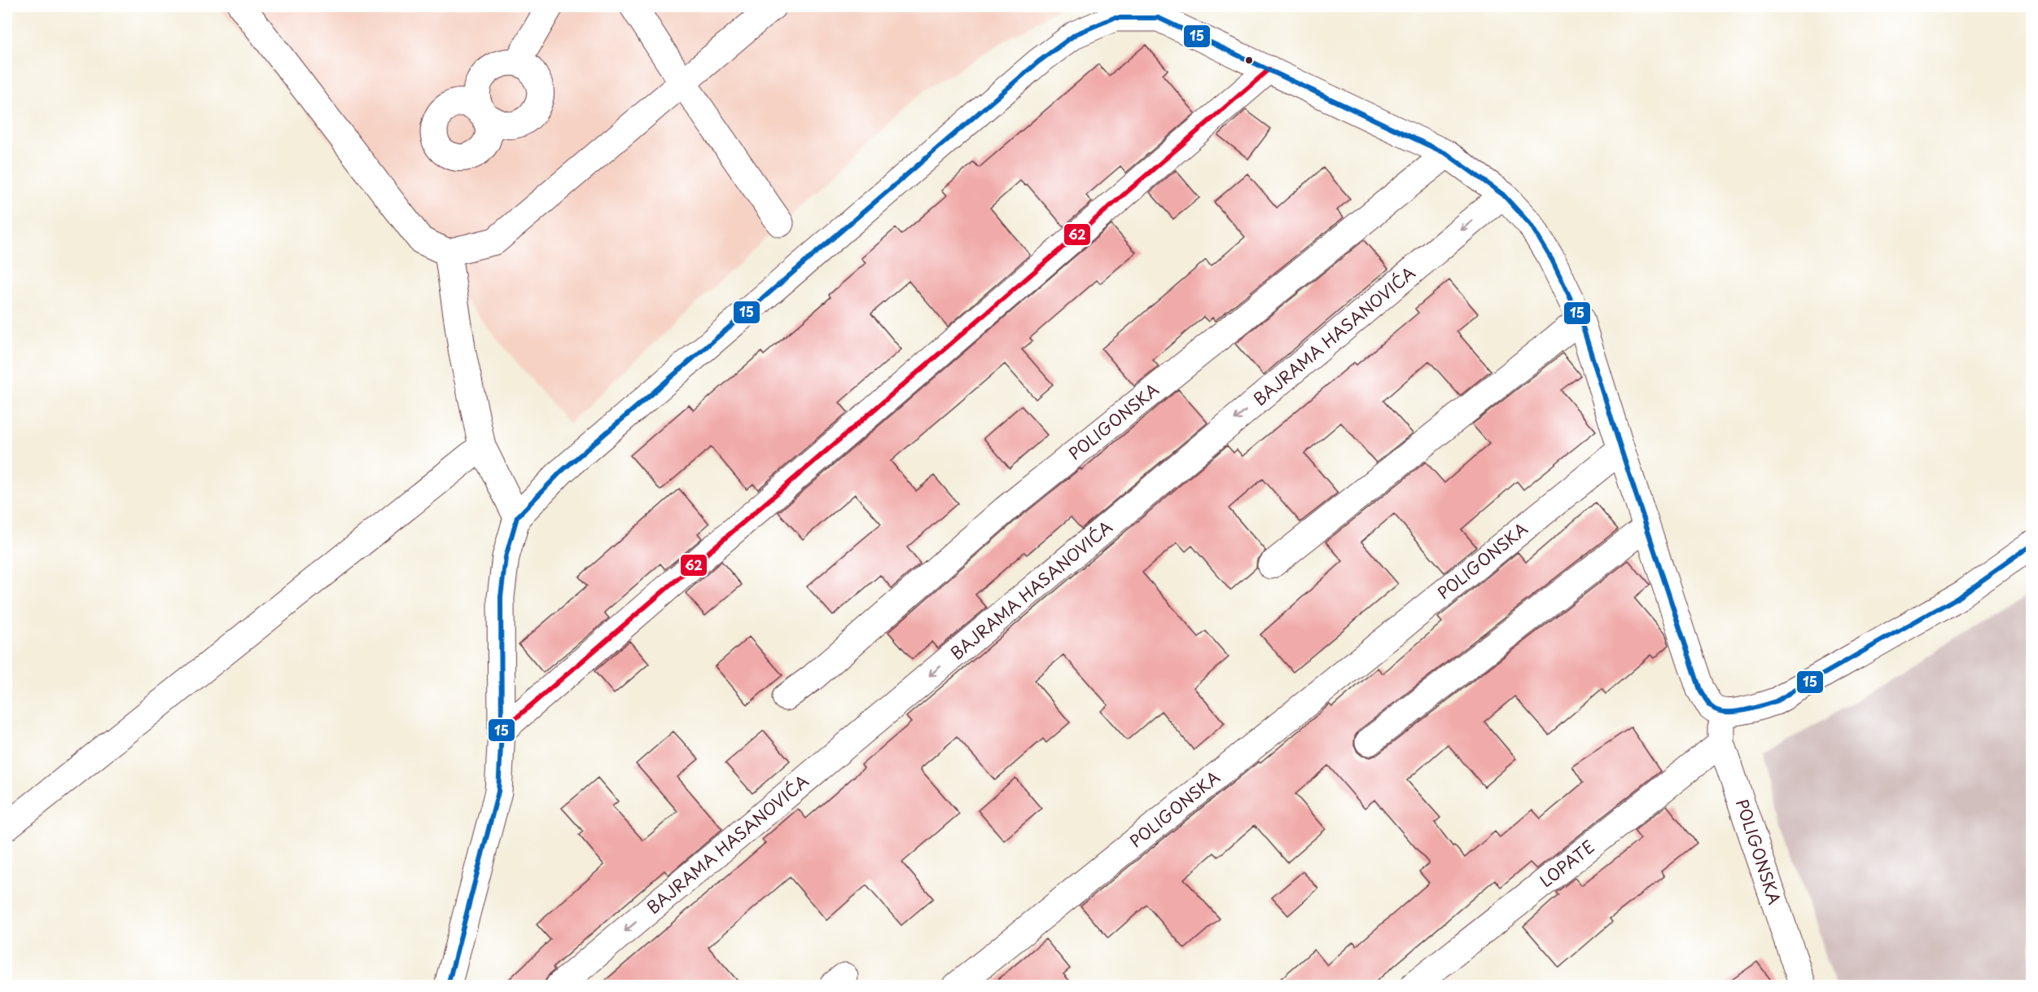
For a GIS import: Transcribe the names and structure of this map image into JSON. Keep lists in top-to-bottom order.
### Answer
{
  "streets": {
    "street": ["BAJRAMA HASANOVIĆA", "POLIGONSKA", "LOPATE"]
  },
  "crossings": [
    ["POLIGONSKA", "LOPATE"]
  ],
  "lines": ["transit line 15", "transit line 62"]
}
